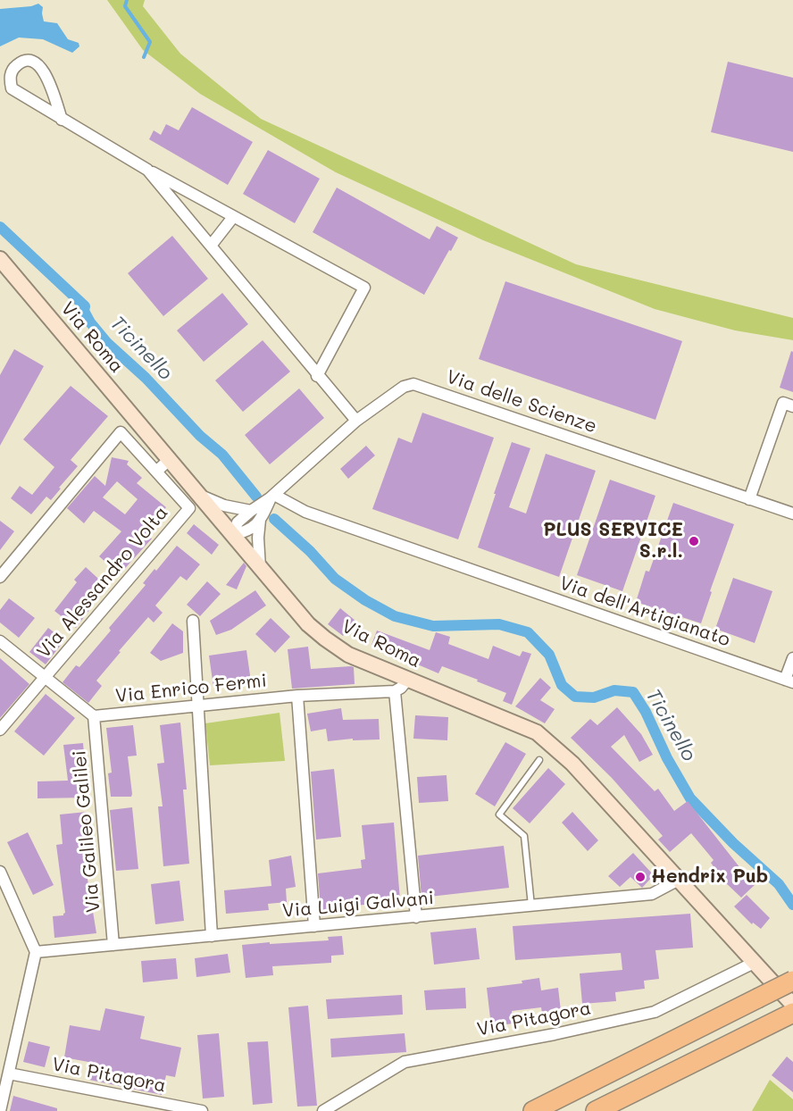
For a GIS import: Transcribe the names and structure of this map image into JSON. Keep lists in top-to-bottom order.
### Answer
{
  "streets": {
    "street": [
      "Via Roma",
      "Via delle Scienze",
      "Via Alessandro Volta",
      "Via dell'Artigianato",
      "Via Enrico Fermi",
      "Via Galileo Galilei",
      "Via Luigi Galvani",
      "Via Pitagora"
    ]
  },
  "crossings": [
    ["Via Roma", "Via delle Scienze"],
    ["Via Roma", "Via Luigi Galvani"],
    ["Via Roma", "Via Pitagora"],
    ["Via delle Scienze", "Via dell'Artigianato"],
    ["Via Alessandro Volta", "Via Enrico Fermi"],
    ["Via Enrico Fermi", "Via Galileo Galilei"],
    ["Via Galileo Galilei", "Via Luigi Galvani"]
  ],
  "water": ["Ticinello"],
  "places": ["PLUS SERVICE S.r.l.", "Hendrix Pub"]
}
